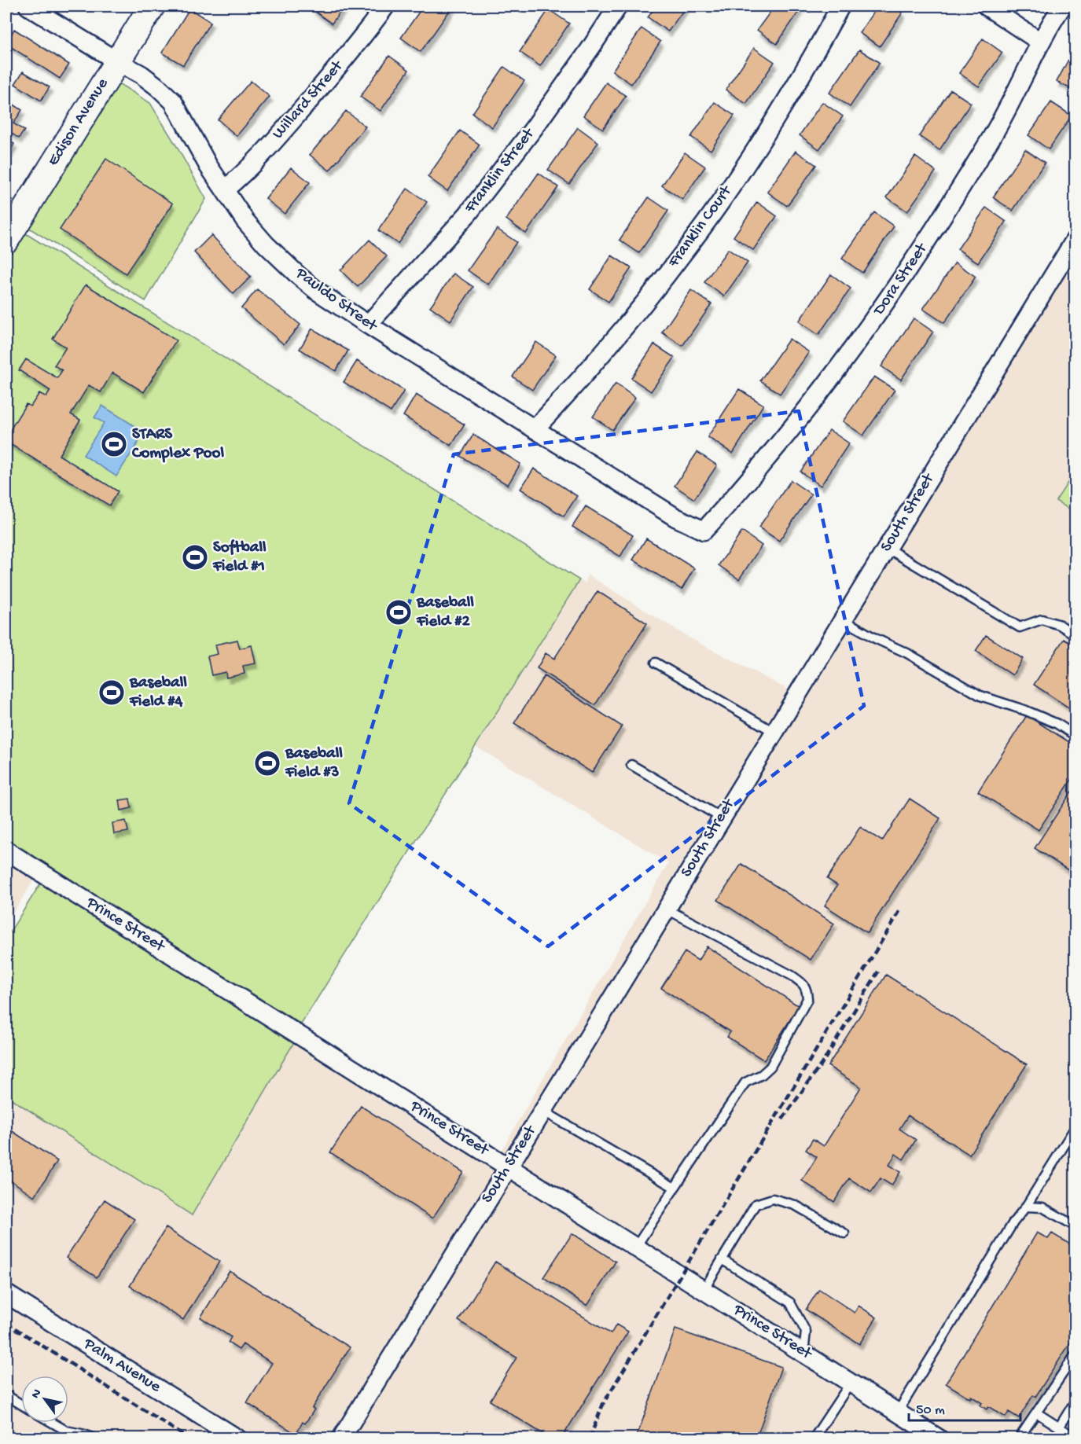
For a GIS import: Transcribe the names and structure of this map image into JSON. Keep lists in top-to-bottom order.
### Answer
{
  "streets": {
    "street": [
      "Willard Street",
      "Edison Avenue",
      "Franklin Street",
      "Franklin Court",
      "Dora Street",
      "Pauldo Street",
      "South Street",
      "Prince Street",
      "Palm Avenue"
    ]
  },
  "crossings": [
    ["Willard Street", "Pauldo Street"],
    ["Edison Avenue", "Pauldo Street"],
    ["Franklin Street", "Pauldo Street"],
    ["Franklin Court", "Pauldo Street"],
    ["Dora Street", "Pauldo Street"],
    ["South Street", "Prince Street"]
  ],
  "places": {
    "sports": [
      "STARS Complex Pool",
      "Softball Field #1",
      "Baseball Field #2",
      "Baseball Field #4",
      "Baseball Field #3"
    ]
  },
  "scale_bar": "50 m",
  "north": "top left"
}
